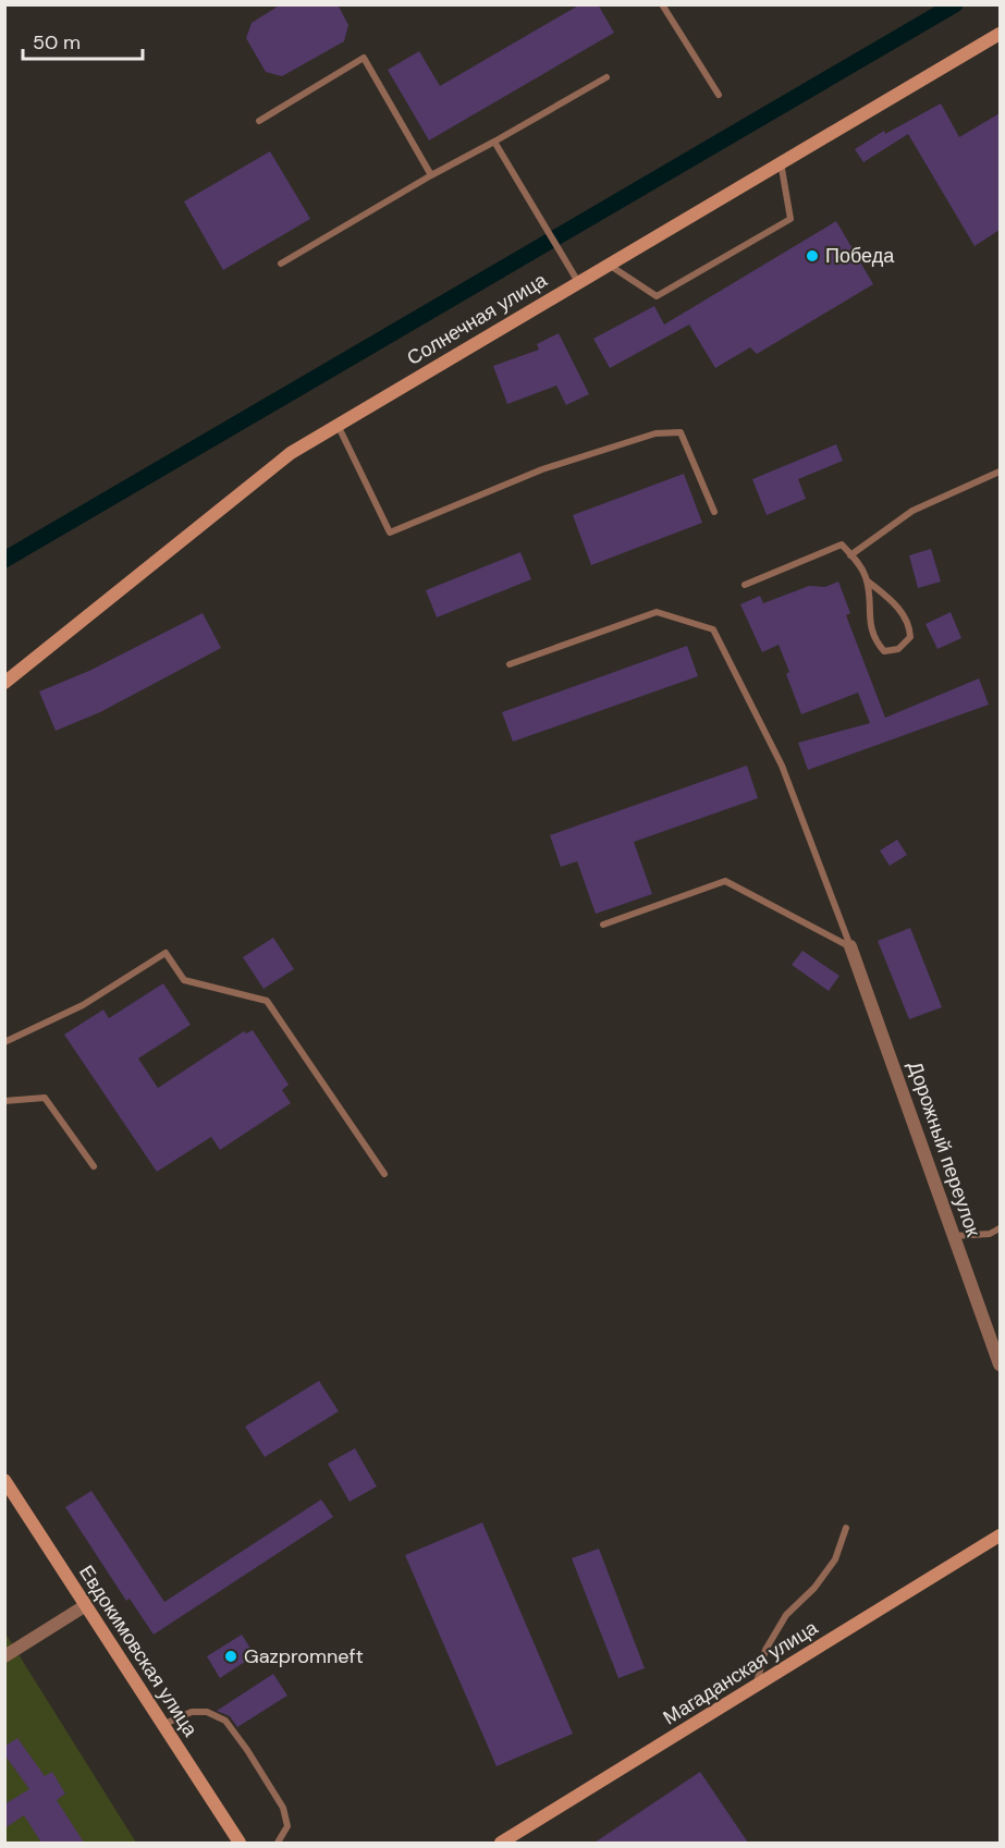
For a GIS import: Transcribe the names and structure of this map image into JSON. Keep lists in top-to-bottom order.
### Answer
{
  "streets": {
    "main road": ["Солнечная улица", "Евдокимовская улица", "Магаданская улица"],
    "street": ["Дорожный переулок"]
  },
  "places": ["Победа", "Gazpromneft"],
  "scale_bar": "50 m"
}
